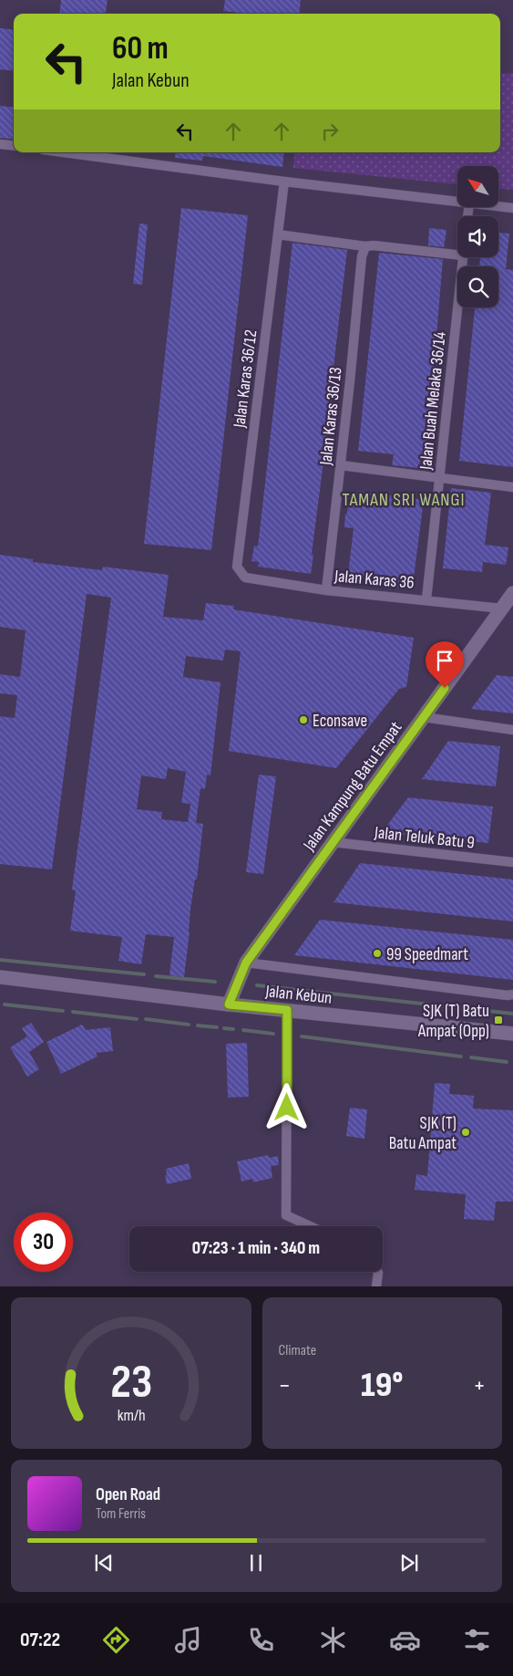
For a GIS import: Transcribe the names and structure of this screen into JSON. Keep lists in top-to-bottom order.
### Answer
{
  "streets": {
    "main road": ["Jalan Kampung Batu Empat", "Jalan Kebun"],
    "street": [
      "Jalan Karas 36/12",
      "Jalan Buah Melaka 36/14",
      "Jalan Karas 36/13",
      "Jalan Karas 36",
      "Jalan Teluk Batu 9"
    ]
  },
  "crossings": [
    ["Jalan Karas 36/12", "Jalan Karas 36"],
    ["Jalan Buah Melaka 36/14", "Jalan Karas 36"],
    ["Jalan Karas 36/13", "Jalan Karas 36"],
    ["Jalan Karas 36", "Jalan Kampung Batu Empat"],
    ["Jalan Kampung Batu Empat", "Jalan Teluk Batu 9"],
    ["Jalan Kampung Batu Empat", "Jalan Kebun"]
  ],
  "districts": ["TAMAN SRI WANGI"],
  "places": {
    "other": ["Econsave", "99 Speedmart", "SJK (T) Batu Ampat"],
    "transit": ["SJK (T) Batu Ampat (Opp)"]
  },
  "north": "top left",
  "page": {
    "turn": ["60 m", "Jalan Kebun"],
    "limit": "30",
    "trip": "07:23 · 1 min · 340 m",
    "tile": "Climate",
    "heat": ["−", "19°", "+"],
    "song": ["Open Road", "Tom Ferris"],
    "tabs": "07:22",
    "gauge": ["23", "km/h"]
  }
}
